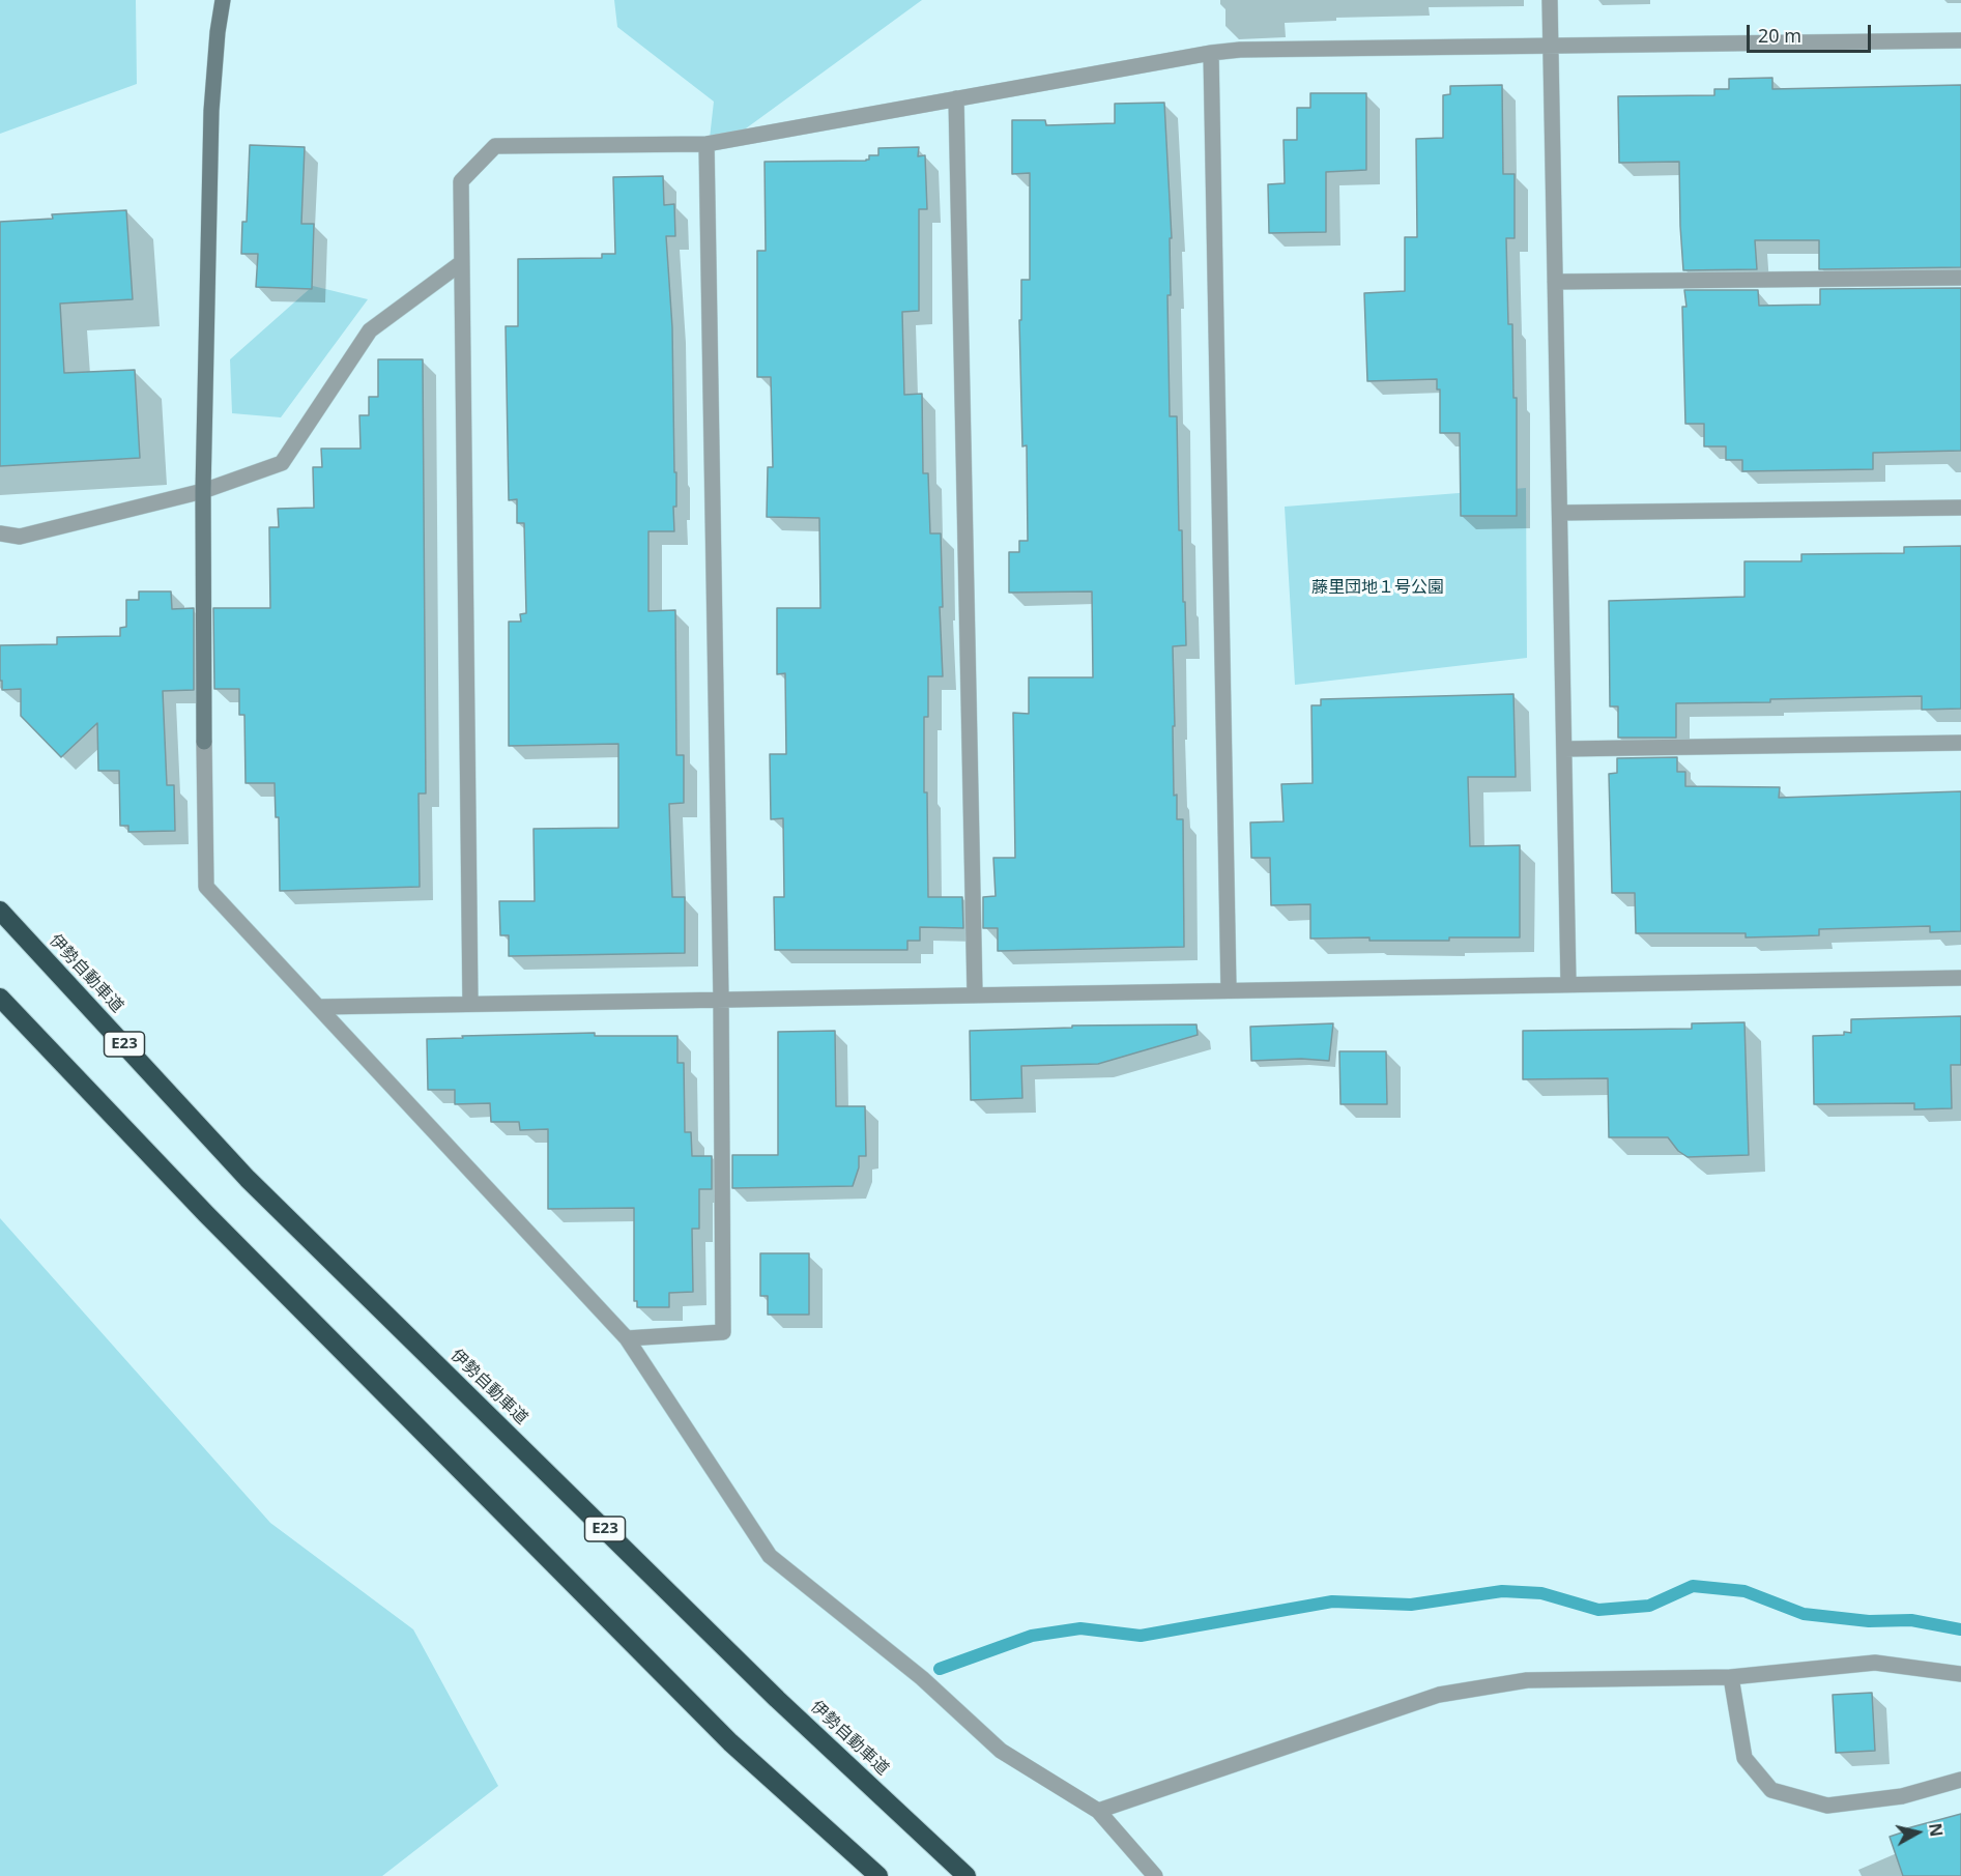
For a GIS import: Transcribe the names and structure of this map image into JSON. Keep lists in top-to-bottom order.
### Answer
{
  "streets": {
    "highway": ["伊勢自動車道", "E23"]
  },
  "parks": ["藤里団地１号公園"],
  "scale_bar": "20 m",
  "north": "right"
}
